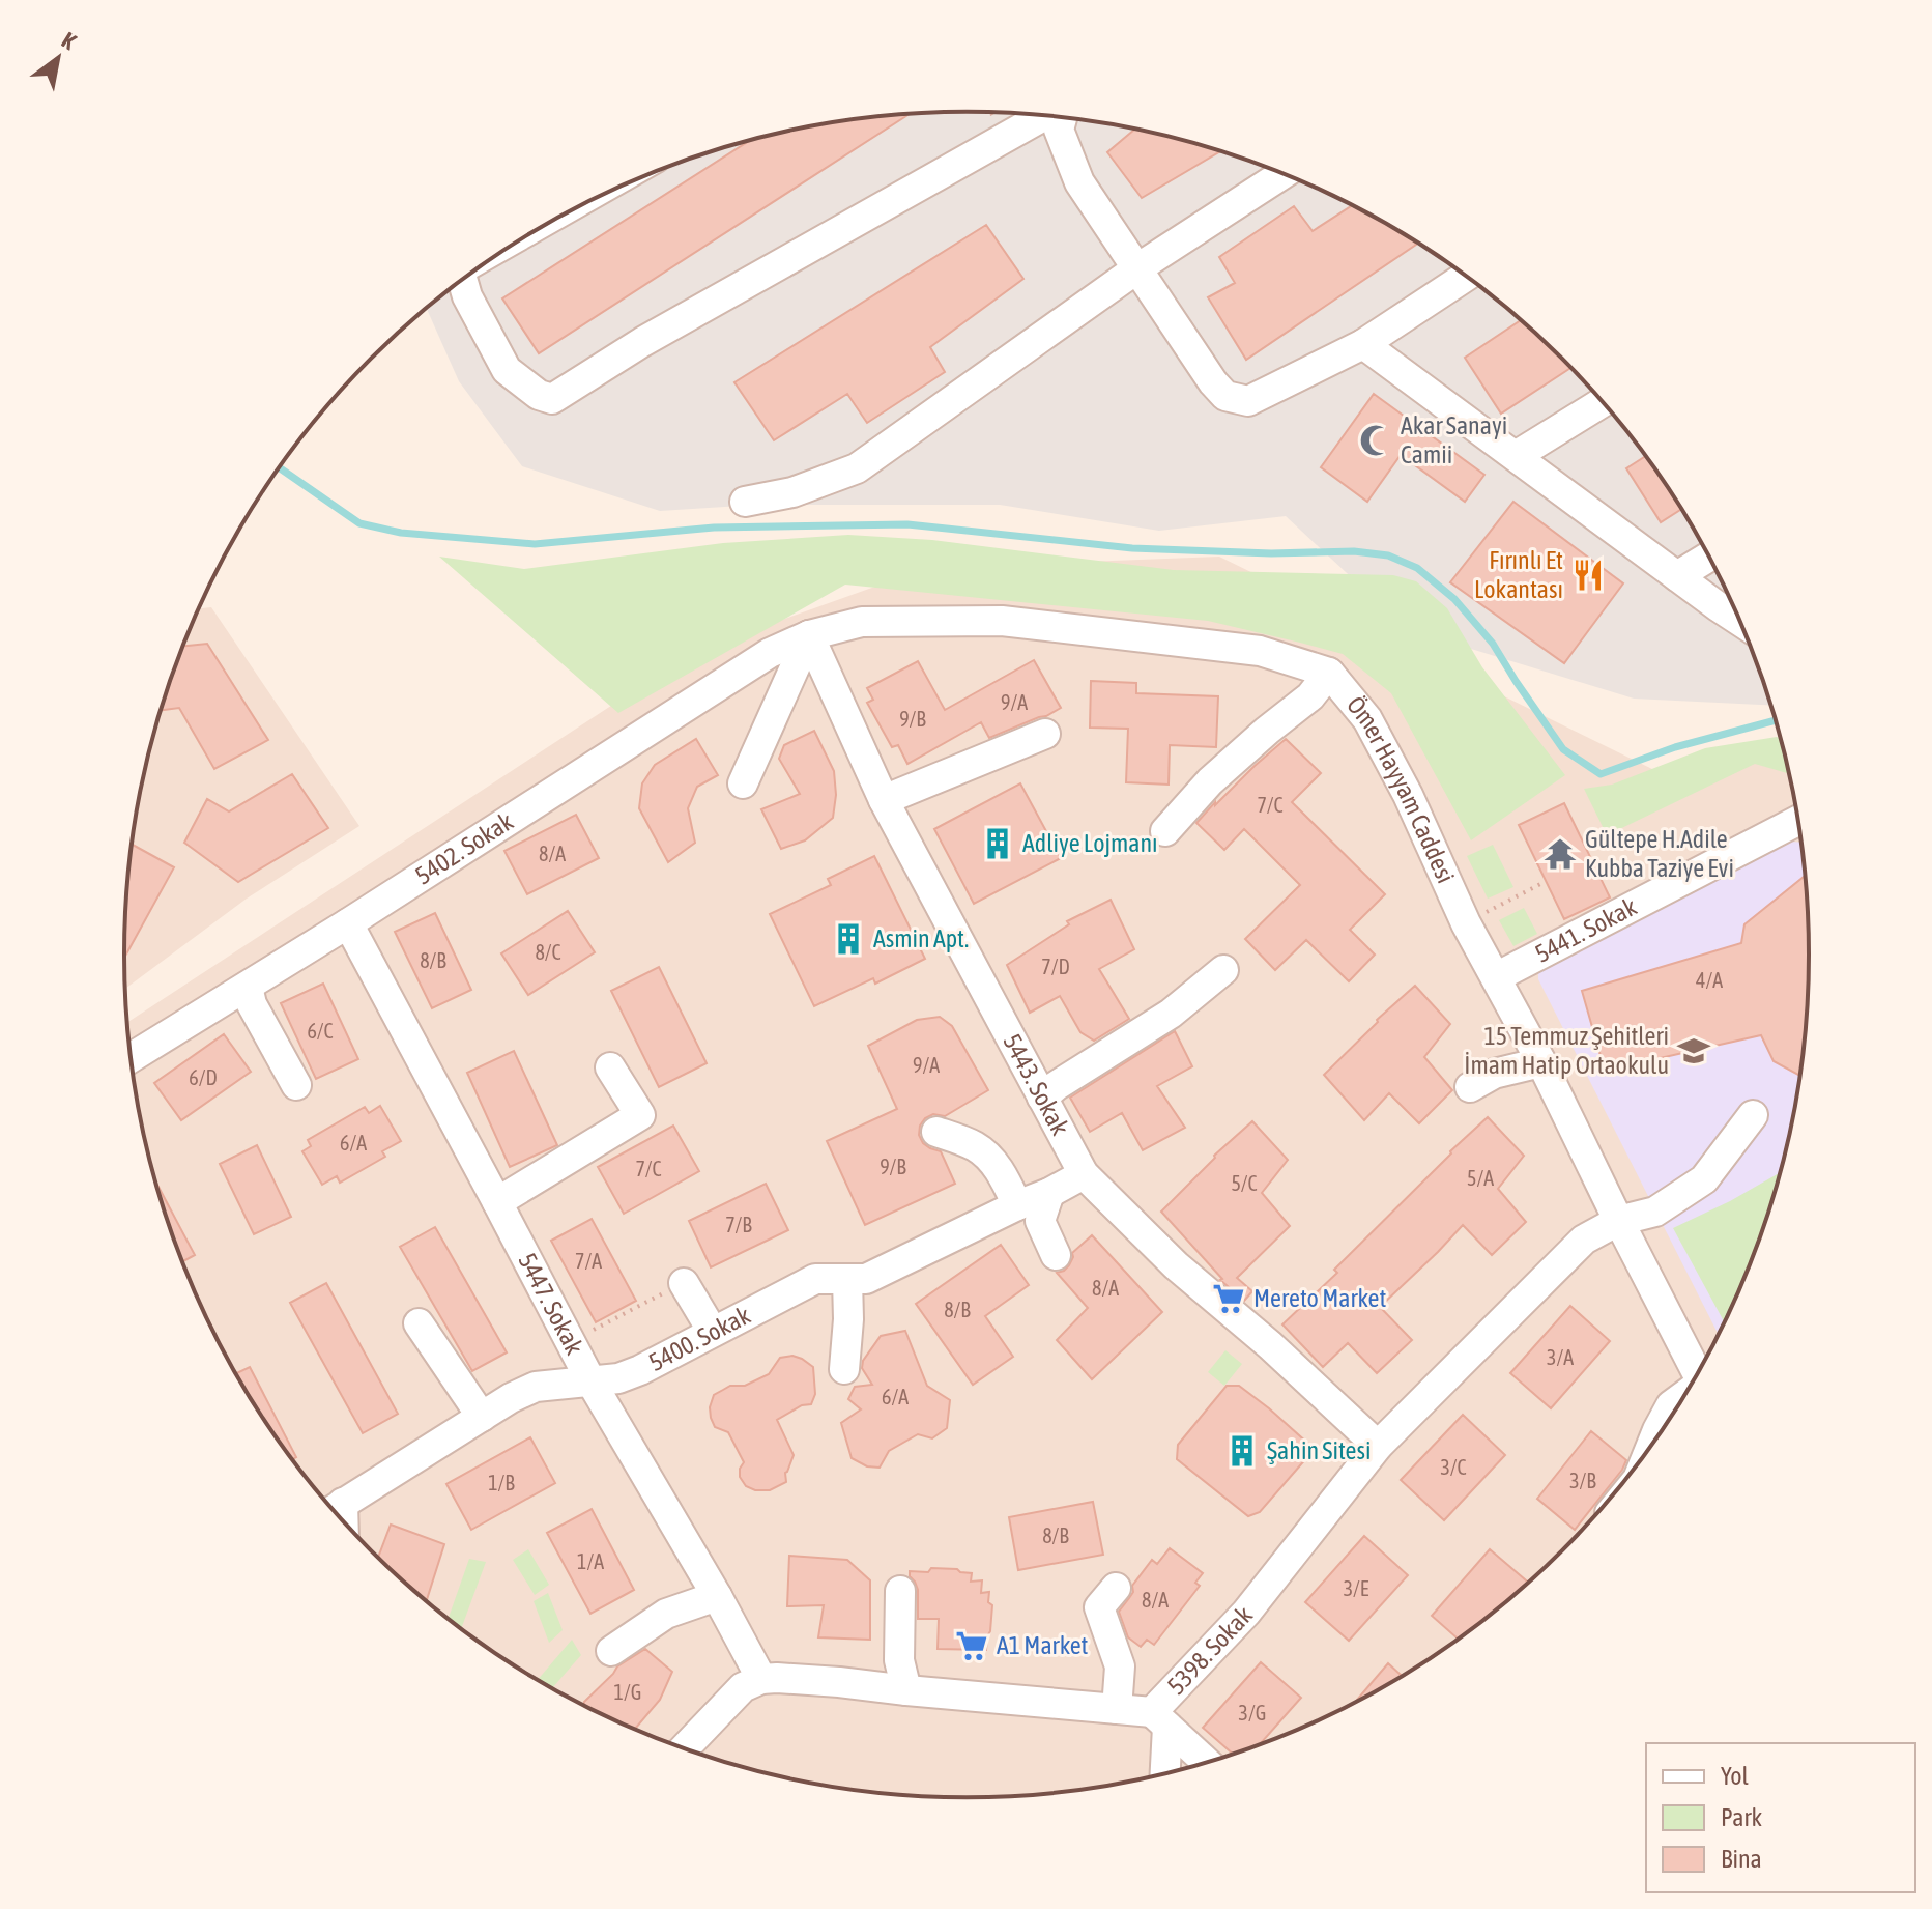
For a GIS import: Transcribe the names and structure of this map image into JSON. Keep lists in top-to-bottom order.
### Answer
{
  "streets": {
    "street": [
      "Ömer Hayyam Caddesi",
      "5402. Sokak",
      "5441. Sokak",
      "5443. Sokak",
      "5447. Sokak",
      "5400. Sokak",
      "5398. Sokak"
    ]
  },
  "crossings": [
    ["Ömer Hayyam Caddesi", "5402. Sokak"],
    ["Ömer Hayyam Caddesi", "5441. Sokak"],
    ["Ömer Hayyam Caddesi", "5443. Sokak"],
    ["Ömer Hayyam Caddesi", "5398. Sokak"],
    ["5402. Sokak", "5443. Sokak"],
    ["5402. Sokak", "5447. Sokak"],
    ["5443. Sokak", "5400. Sokak"],
    ["5443. Sokak", "5398. Sokak"],
    ["5447. Sokak", "5400. Sokak"],
    ["5447. Sokak", "5398. Sokak"]
  ],
  "places": {
    "mosque": ["Akar Sanayi Camii"],
    "restaurant": ["Fırınlı Et Lokantası"],
    "building": ["Adliye Lojmanı", "Asmin Apt.", "Şahin Sitesi"],
    "temple": ["Gültepe H.Adile Kubba Taziye Evi"],
    "school or university": ["15 Temmuz Şehitleri İmam Hatip Ortaokulu"],
    "supermarket": ["Mereto Market", "A1 Market"]
  },
  "house_numbers": [
    "9/A",
    "9/B",
    "7/C",
    "8/A",
    "8/C",
    "8/B",
    "7/D",
    "4/A",
    "6/C",
    "9/A",
    "6/D",
    "6/A",
    "9/B",
    "7/C",
    "5/A",
    "5/C",
    "7/B",
    "7/A",
    "8/A",
    "8/B",
    "3/A",
    "6/A",
    "3/C",
    "3/B",
    "1/B",
    "8/B",
    "1/A",
    "3/E",
    "8/A",
    "1/G",
    "3/G"
  ],
  "legend": ["Yol", "Park", "Bina"],
  "north": "top right"
}
